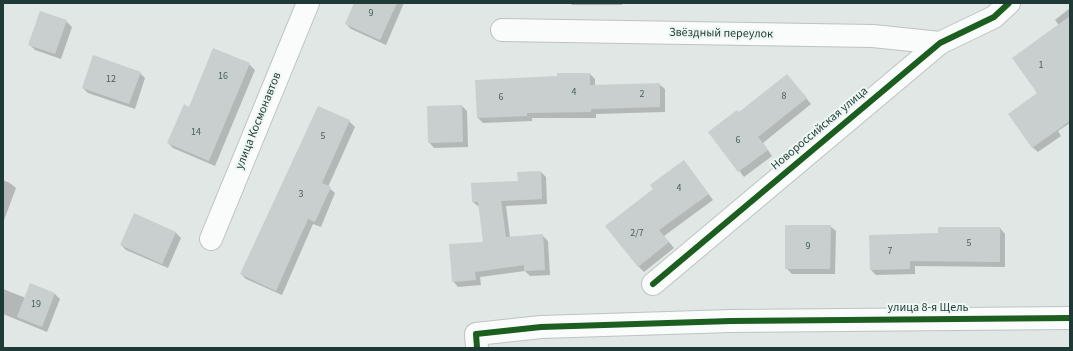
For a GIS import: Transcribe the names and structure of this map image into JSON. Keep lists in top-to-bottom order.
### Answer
{
  "streets": {
    "street": [
      "Звёздный переулок",
      "улица Космонавтов",
      "Новороссийская улица",
      "улица 8-я Щель"
    ]
  },
  "crossings": [
    ["Звёздный переулок", "Новороссийская улица"]
  ],
  "house_numbers": [
    "9",
    "1",
    "16",
    "12",
    "4",
    "2",
    "8",
    "6",
    "14",
    "5",
    "6",
    "4",
    "3",
    "2/7",
    "5",
    "9",
    "7",
    "19"
  ]
}
